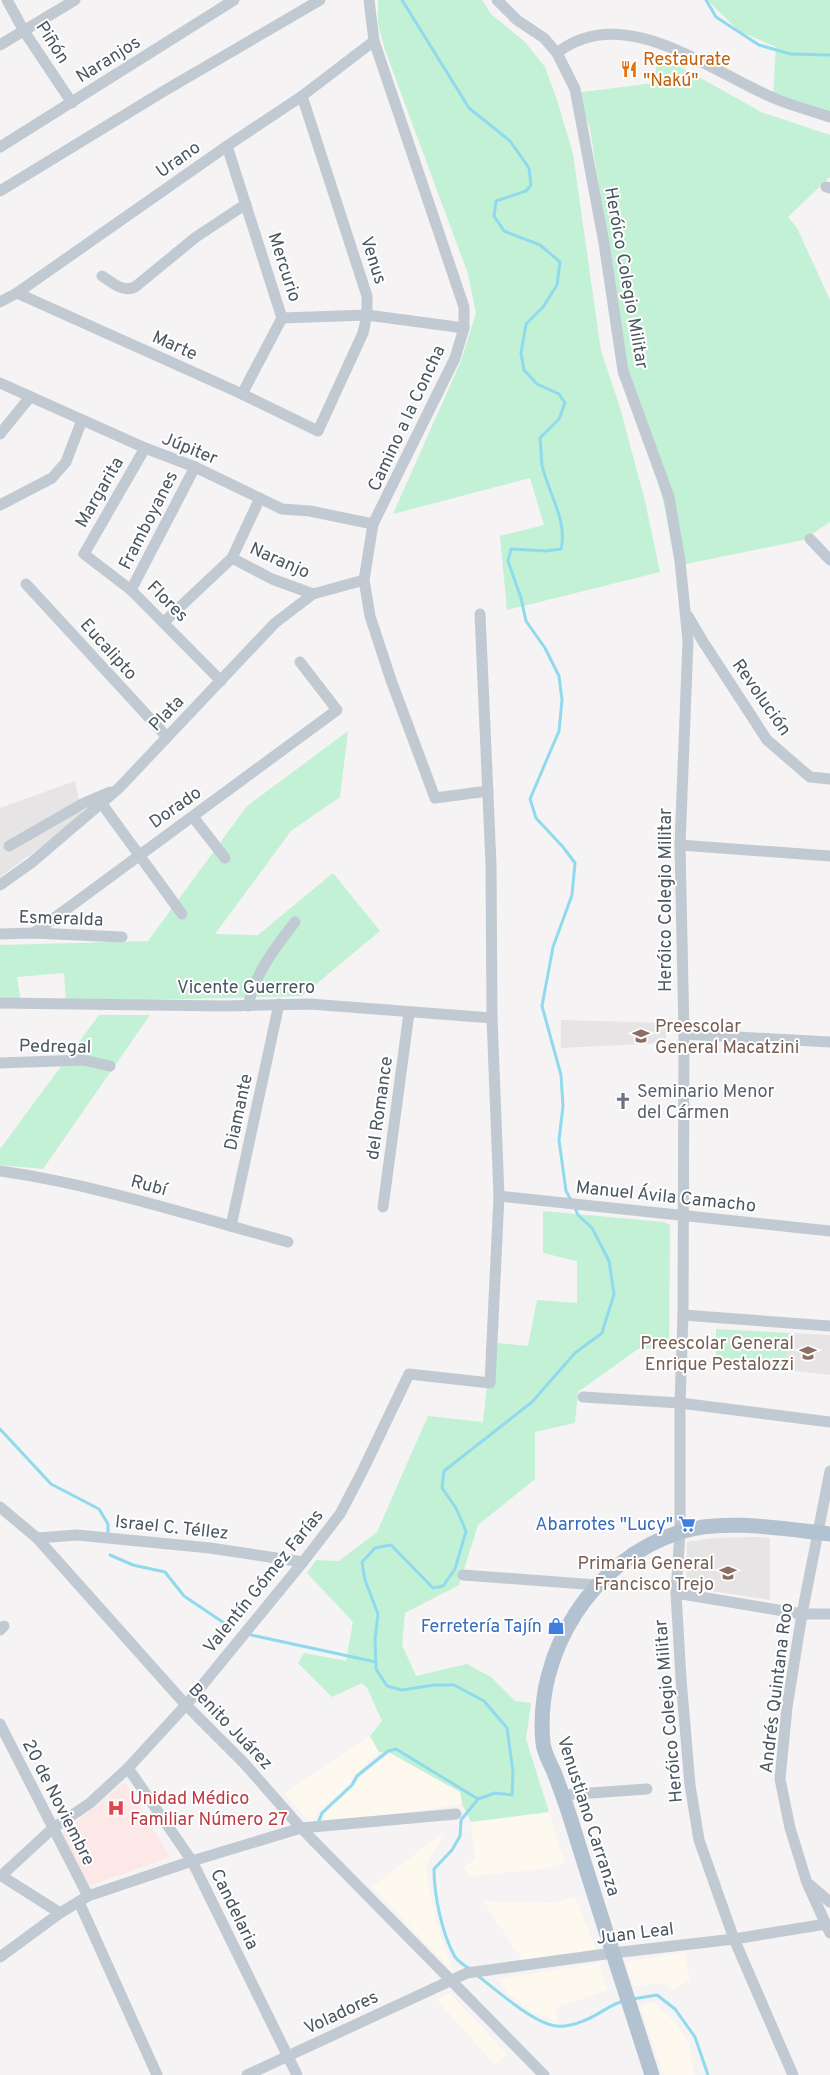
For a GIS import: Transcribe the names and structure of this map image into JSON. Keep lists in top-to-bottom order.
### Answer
{
  "streets": {
    "main road": ["Venustiano Carranza"],
    "street": [
      "Piñón",
      "Naranjos",
      "Urano",
      "Venus",
      "Mercurio",
      "Heróico Colegio Militar",
      "Marte",
      "Camino a la Concha",
      "Júpiter",
      "Margarita",
      "Framboyanes",
      "Naranjo",
      "Flores",
      "Eucalipto",
      "Revolución",
      "Plata",
      "Dorado",
      "Esmeralda",
      "Vicente Guerrero",
      "Pedregal",
      "del Romance",
      "Diamante",
      "Rubí",
      "Manuel Ávila Camacho",
      "Israel C. Téllez",
      "Valentín Gómez Farías",
      "Andrés Quintana Roo",
      "Benito Juárez",
      "20 de Noviembre",
      "Candelaria",
      "Juan Leal",
      "Voladores"
    ]
  },
  "crossings": [
    ["Piñón", "Naranjos"],
    ["Urano", "Venus"],
    ["Urano", "Mercurio"],
    ["Urano", "Marte"],
    ["Urano", "Camino a la Concha"],
    ["Venus", "Marte"],
    ["Mercurio", "Marte"],
    ["Heróico Colegio Militar", "Revolución"],
    ["Heróico Colegio Militar", "Manuel Ávila Camacho"],
    ["Heróico Colegio Militar", "Venustiano Carranza"],
    ["Heróico Colegio Militar", "Juan Leal"],
    ["Camino a la Concha", "Júpiter"],
    ["Camino a la Concha", "Plata"],
    ["Júpiter", "Margarita"],
    ["Júpiter", "Framboyanes"],
    ["Margarita", "Flores"],
    ["Framboyanes", "Flores"],
    ["Naranjo", "Plata"],
    ["Flores", "Plata"],
    ["Eucalipto", "Plata"],
    ["Dorado", "Esmeralda"],
    ["Vicente Guerrero", "del Romance"],
    ["Vicente Guerrero", "Diamante"],
    ["Diamante", "Rubí"],
    ["Manuel Ávila Camacho", "Valentín Gómez Farías"],
    ["Israel C. Téllez", "Valentín Gómez Farías"],
    ["Israel C. Téllez", "Benito Juárez"],
    ["Valentín Gómez Farías", "Benito Juárez"],
    ["Valentín Gómez Farías", "20 de Noviembre"],
    ["Valentín Gómez Farías", "Candelaria"],
    ["Andrés Quintana Roo", "Venustiano Carranza"],
    ["Andrés Quintana Roo", "Juan Leal"],
    ["Benito Juárez", "Juan Leal"],
    ["Benito Juárez", "Voladores"],
    ["Venustiano Carranza", "Juan Leal"],
    ["Candelaria", "Voladores"],
    ["Juan Leal", "Voladores"]
  ],
  "places": {
    "restaurant": ["Restaurate \"Nakú\""],
    "school or university": ["Preescolar General Macatzini", "Preescolar General Enrique Pestalozzi", "Primaria General Francisco Trejo"],
    "church": ["Seminario Menor del Cármen"],
    "supermarket": ["Abarrotes \"Lucy\""],
    "shop": ["Ferretería Tajín"],
    "hospital": ["Unidad Médico Familiar Número 27"]
  }
}
